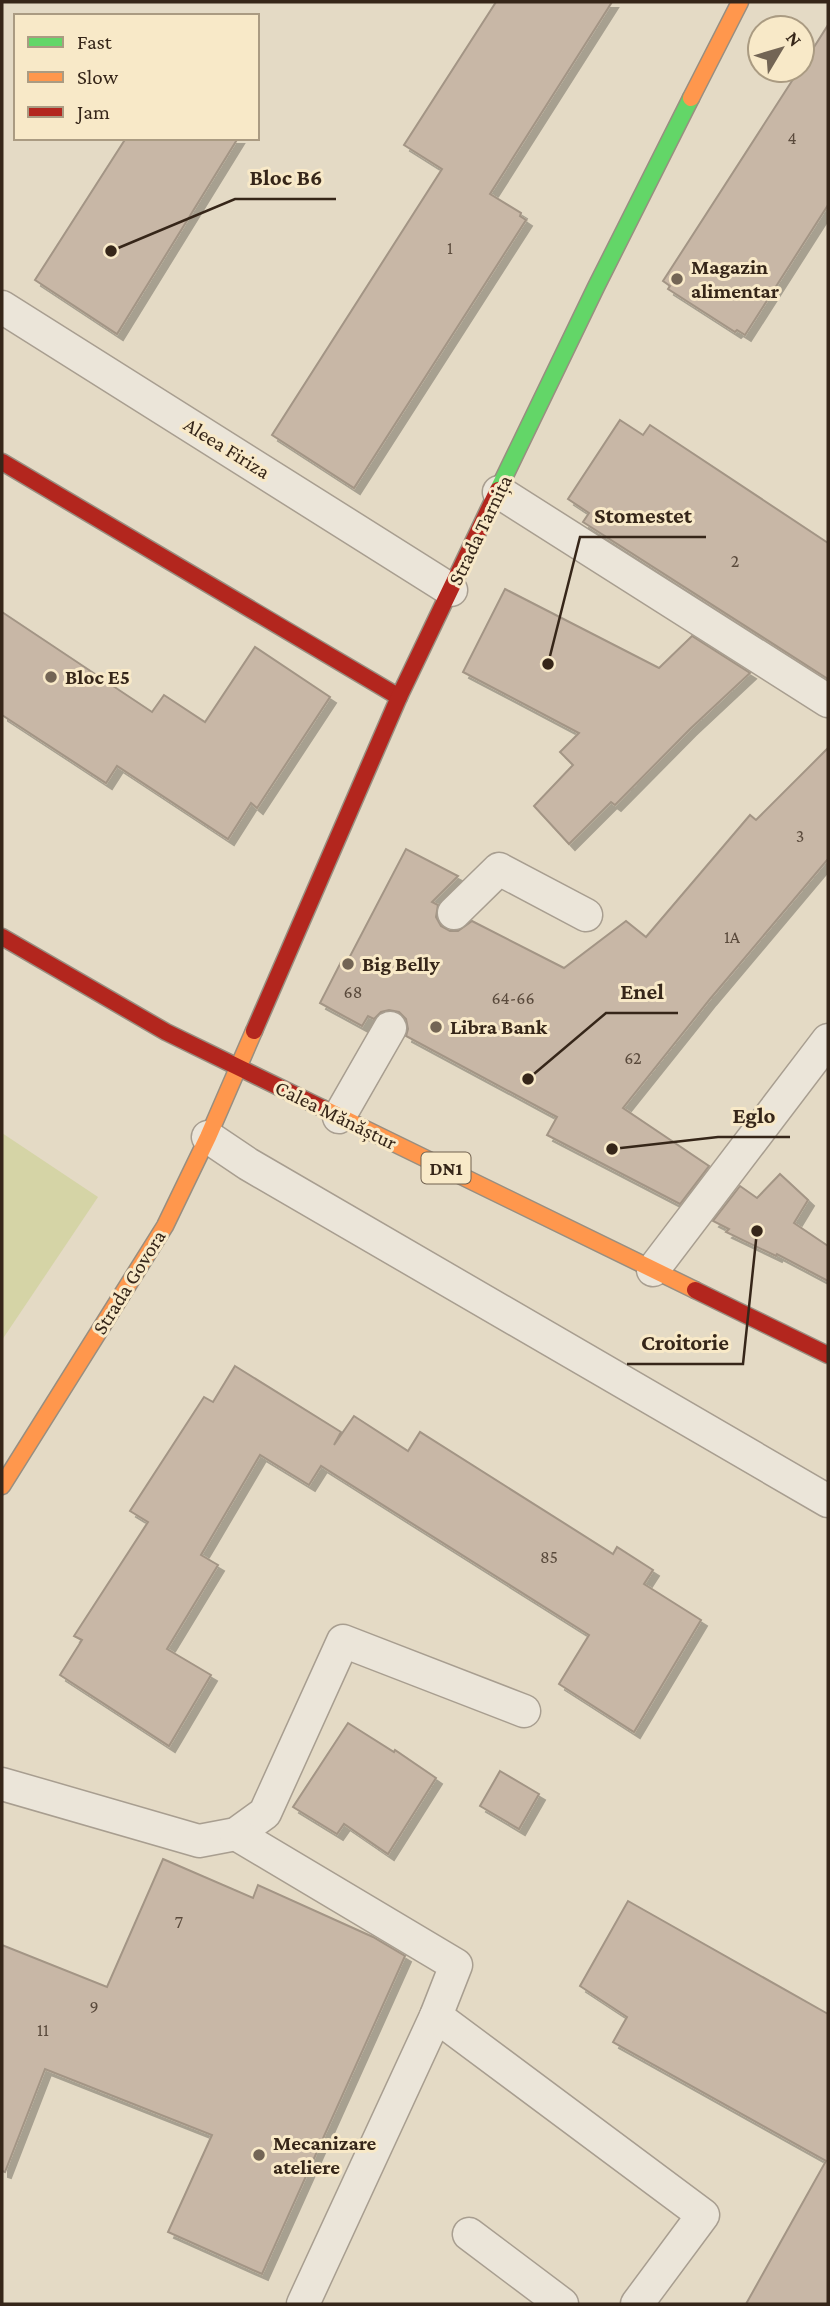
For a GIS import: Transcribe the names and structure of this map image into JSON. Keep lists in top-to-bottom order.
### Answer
{
  "streets": {
    "street": [
      "Strada Tarnița",
      "Calea Mănăștur",
      "DN1",
      "Strada Govora"
    ],
    "lane": ["Aleea Firiza"]
  },
  "crossings": [
    ["Aleea Firiza", "Strada Tarnița"],
    ["Strada Tarnița", "Calea Mănăștur"],
    ["Strada Tarnița", "Strada Govora"],
    ["Calea Mănăștur", "Strada Govora"]
  ],
  "places": [
    "Bloc B6",
    "Magazin alimentar",
    "Stomestet",
    "Bloc E5",
    "Big Belly",
    "Libra Bank",
    "Enel",
    "Eglo",
    "Croitorie",
    "Mecanizare ateliere"
  ],
  "house_numbers": [
    "4",
    "1",
    "2",
    "3",
    "1A",
    "68",
    "64-66",
    "62",
    "85",
    "7",
    "9",
    "11"
  ],
  "legend": ["Fast", "Slow", "Jam"],
  "north": "top right"
}
